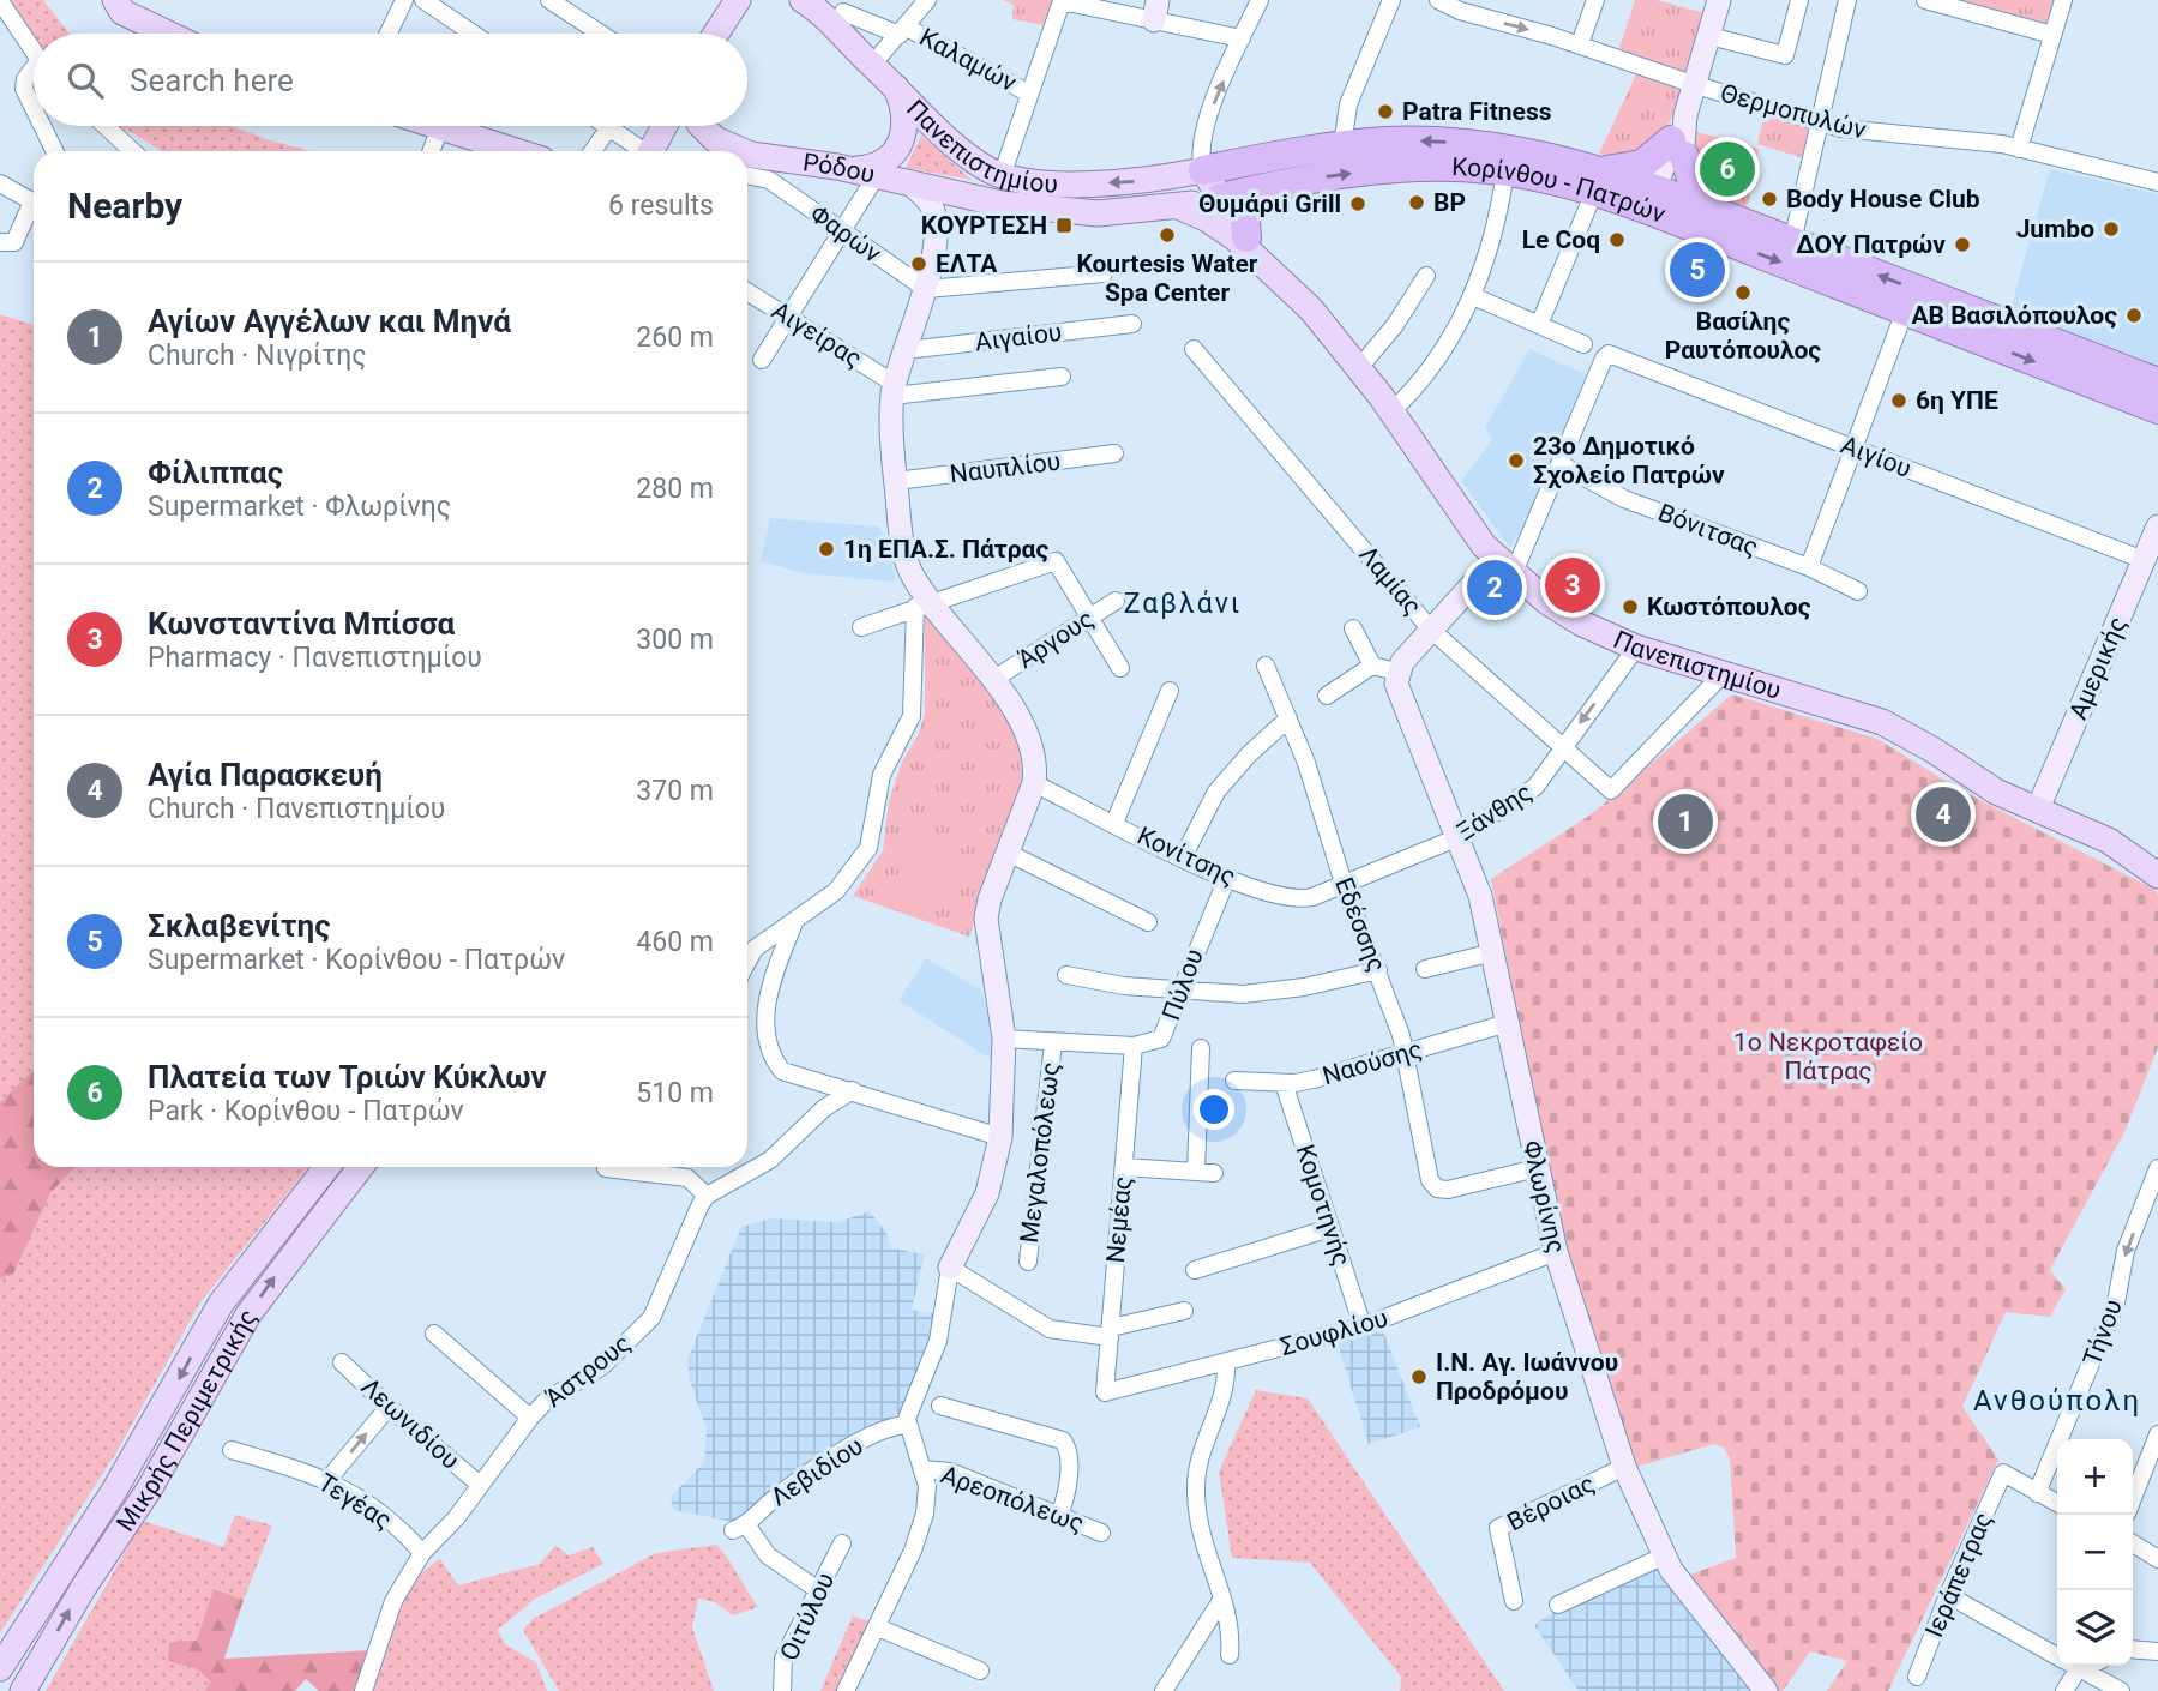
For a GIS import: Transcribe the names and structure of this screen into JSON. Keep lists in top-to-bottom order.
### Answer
{
  "streets": {
    "highway": ["Κορίνθου - Πατρών"],
    "main road": ["Πανεπιστημίου", "Ρόδου", "Μικρής Περιμετρικής"],
    "street": [
      "Καλαμών",
      "Θερμοπυλών",
      "Φαρών",
      "Αιγείρας",
      "Αιγαίου",
      "Αιγίου",
      "Ναυπλίου",
      "Βόνιτσας",
      "Λαμίας",
      "Άργους",
      "Αμερικής",
      "Ξάνθης",
      "Κονίτσης",
      "Εδέσσης",
      "Πύλου",
      "Ναούσης",
      "Μεγαλοπόλεως",
      "Φλωρίνης",
      "Κομοτηνής",
      "Νεμέας",
      "Σουφλίου",
      "Τήνου",
      "Άστρους",
      "Λεωνιδίου",
      "Λεβιδίου",
      "Αρεοπόλεως",
      "Τεγέας",
      "Βέροιας",
      "Ιεράπετρας",
      "Οιτύλου"
    ]
  },
  "crossings": [
    ["Καλαμών", "Πανεπιστημίου"],
    ["Πανεπιστημίου", "Ρόδου"],
    ["Πανεπιστημίου", "Κορίνθου - Πατρών"],
    ["Πανεπιστημίου", "Λαμίας"],
    ["Πανεπιστημίου", "Αμερικής"],
    ["Πανεπιστημίου", "Ξάνθης"],
    ["Αιγίου", "Βόνιτσας"],
    ["Αιγίου", "Αμερικής"],
    ["Λαμίας", "Ξάνθης"],
    ["Ξάνθης", "Κονίτσης"],
    ["Ξάνθης", "Εδέσσης"],
    ["Ξάνθης", "Φλωρίνης"],
    ["Κονίτσης", "Εδέσσης"],
    ["Κονίτσης", "Πύλου"],
    ["Εδέσσης", "Ναούσης"],
    ["Εδέσσης", "Φλωρίνης"],
    ["Πύλου", "Νεμέας"],
    ["Ναούσης", "Φλωρίνης"],
    ["Ναούσης", "Κομοτηνής"],
    ["Φλωρίνης", "Σουφλίου"],
    ["Φλωρίνης", "Βέροιας"],
    ["Κομοτηνής", "Σουφλίου"],
    ["Νεμέας", "Σουφλίου"],
    ["Τήνου", "Ιεράπετρας"],
    ["Άστρους", "Λεωνιδίου"],
    ["Άστρους", "Τεγέας"],
    ["Λεβιδίου", "Οιτύλου"]
  ],
  "one_way": ["Τήνου"],
  "districts": ["Ζαβλάνι", "Ανθούπολη"],
  "parks": ["1o Νεκροταφείο Πάτρας"],
  "places": {
    "other": [
      "Patra Fitness",
      "Body House Club",
      "BP",
      "Θυμάριi Grill",
      "Jumbo",
      "Kourtesis Water Spa Center",
      "Le Coq",
      "ΔΟΥ Πατρών",
      "ΕΛΤΑ",
      "Βασίλης Ραυτόπουλος",
      "ΑΒ Βασιλόπουλος",
      "6η ΥΠΕ",
      "23ο Δημοτικό Σχολείο Πατρών",
      "1η ΕΠΑ.Σ. Πάτρας",
      "Κωστόπουλος",
      "Ι.Ν. Αγ. Ιωάννου Προδρόμου"
    ],
    "transit": ["ΚΟΥΡΤΕΣΗ"]
  },
  "page": {
    "search": "Search here",
    "pins": [
      "6",
      "5",
      "3",
      "2",
      "4",
      "1"
    ],
    "heading": ["Nearby", "6 results"],
    "list": [
      {
        "mark": "1",
        "name": "Αγίων Αγγέλων και Μηνά",
        "note": "Church · Νιγρίτης",
        "value": "260 m"
      },
      {
        "mark": "2",
        "name": "Φίλιππας",
        "note": "Supermarket · Φλωρίνης",
        "value": "280 m"
      },
      {
        "mark": "3",
        "name": "Κωνσταντίνα Μπίσσα",
        "note": "Pharmacy · Πανεπιστημίου",
        "value": "300 m"
      },
      {
        "mark": "4",
        "name": "Αγία Παρασκευή",
        "note": "Church · Πανεπιστημίου",
        "value": "370 m"
      },
      {
        "mark": "5",
        "name": "Σκλαβενίτης",
        "note": "Supermarket · Κορίνθου - Πατρών",
        "value": "460 m"
      },
      {
        "mark": "6",
        "name": "Πλατεία των Τριών Κύκλων",
        "note": "Park · Κορίνθου - Πατρών",
        "value": "510 m"
      }
    ],
    "map_buttons": ["+", "−"]
  }
}
